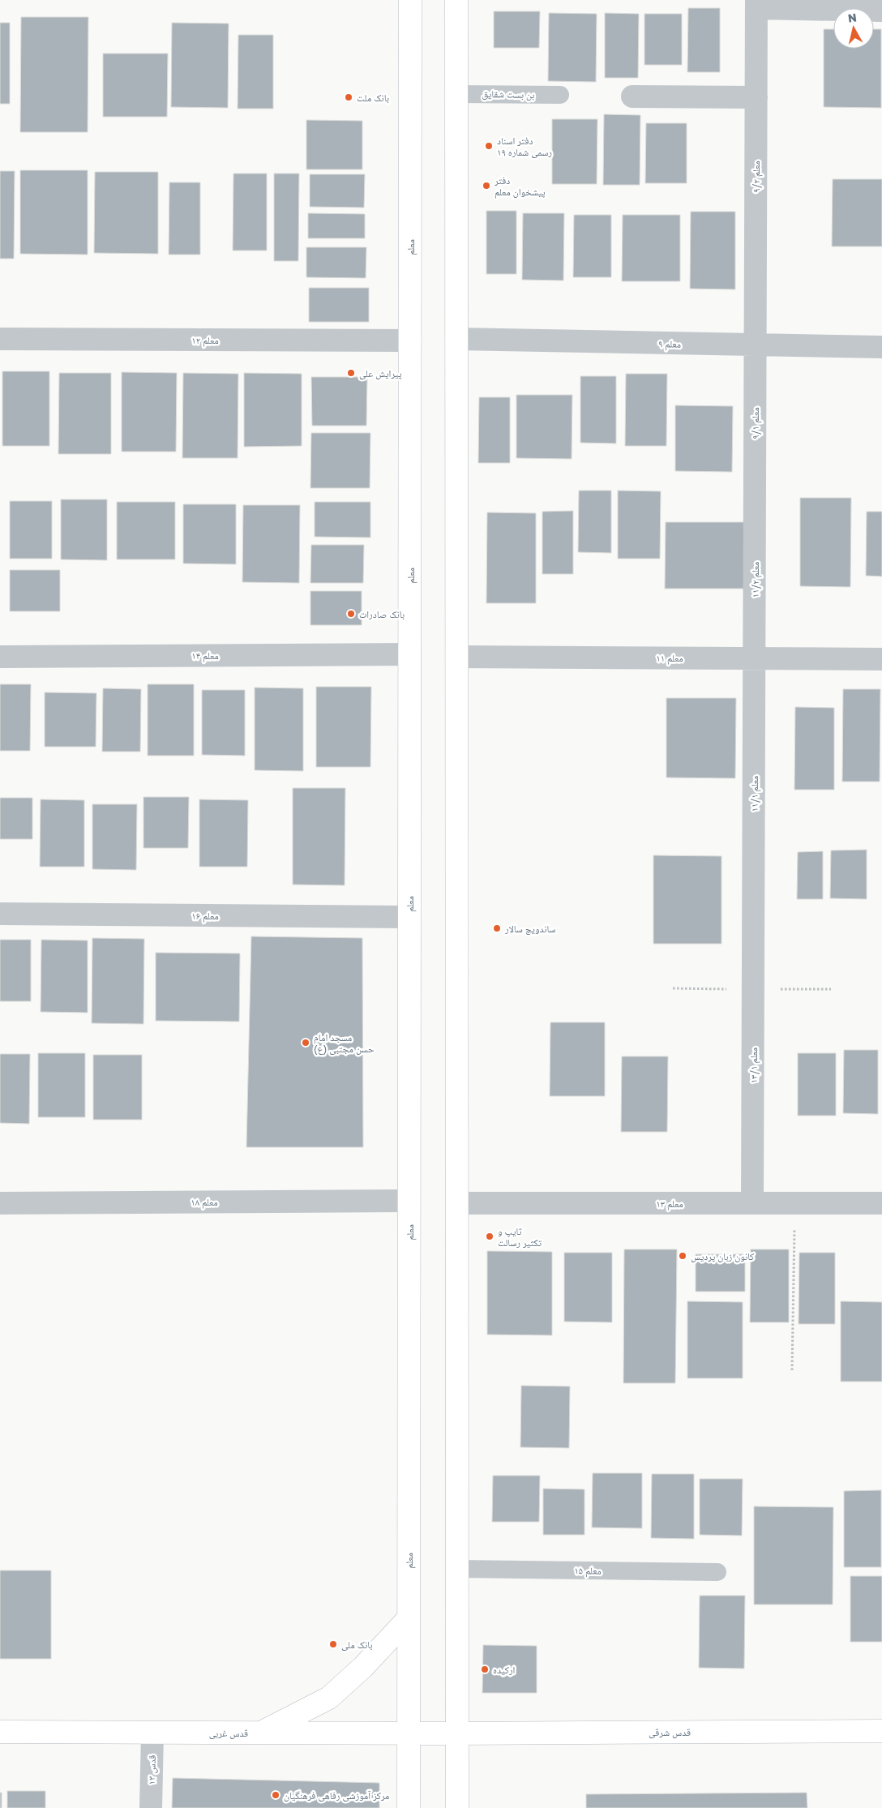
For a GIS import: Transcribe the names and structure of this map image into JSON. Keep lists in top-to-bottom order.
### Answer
{
  "streets": {
    "main road": ["معلم", "قدس شرقی", "قدس غربی"],
    "street": [
      "معلم ۹/۲",
      "معلم ۱۲",
      "معلم ۹",
      "معلم ۹/۱",
      "معلم ۱۱/۲",
      "معلم ۱۴",
      "معلم ۱۱",
      "معلم ۱۱/۱",
      "معلم ۱۶‌",
      "معلم ۱۳/۱",
      "معلم ۱۸",
      "معلم ۱۳",
      "قدس ۱۳"
    ],
    "lane": ["بن بست شقایق", "معلم ۱۵"]
  },
  "crossings": [
    ["معلم ۹/۲", "معلم ۹"],
    ["معلم ۹/۲", "معلم ۹/۱"],
    ["معلم", "معلم ۱۲"],
    ["معلم", "معلم ۱۴"],
    ["معلم", "معلم ۱۶‌"],
    ["معلم", "معلم ۱۸"],
    ["معلم", "قدس غربی"],
    ["معلم ۹", "معلم ۹/۱"],
    ["معلم ۹/۱", "معلم ۱۱/۲"],
    ["معلم ۱۱/۲", "معلم ۱۱"],
    ["معلم ۱۱/۲", "معلم ۱۱/۱"],
    ["معلم ۱۱", "معلم ۱۱/۱"],
    ["معلم ۱۱/۱", "معلم ۱۳/۱"],
    ["معلم ۱۳/۱", "معلم ۱۳"],
    ["قدس شرقی", "قدس غربی"],
    ["قدس غربی", "قدس ۱۳"]
  ],
  "places": [
    "بانک ملت",
    "دفتر اسناد رسمی شماره ۱۹",
    "دفتر پیشخوان معلم",
    "پیرایش علی",
    "بانک صادرات",
    "ساندویچ سالار",
    "مسجد امام حسن مجتبی (ع)",
    "تایپ و تکثیر رسالت",
    "کانون زبان پردیس",
    "بانک ملی",
    "ارکیده",
    "مرکز آموزشی رفاهی فرهنگیان"
  ],
  "north": "top"
}
